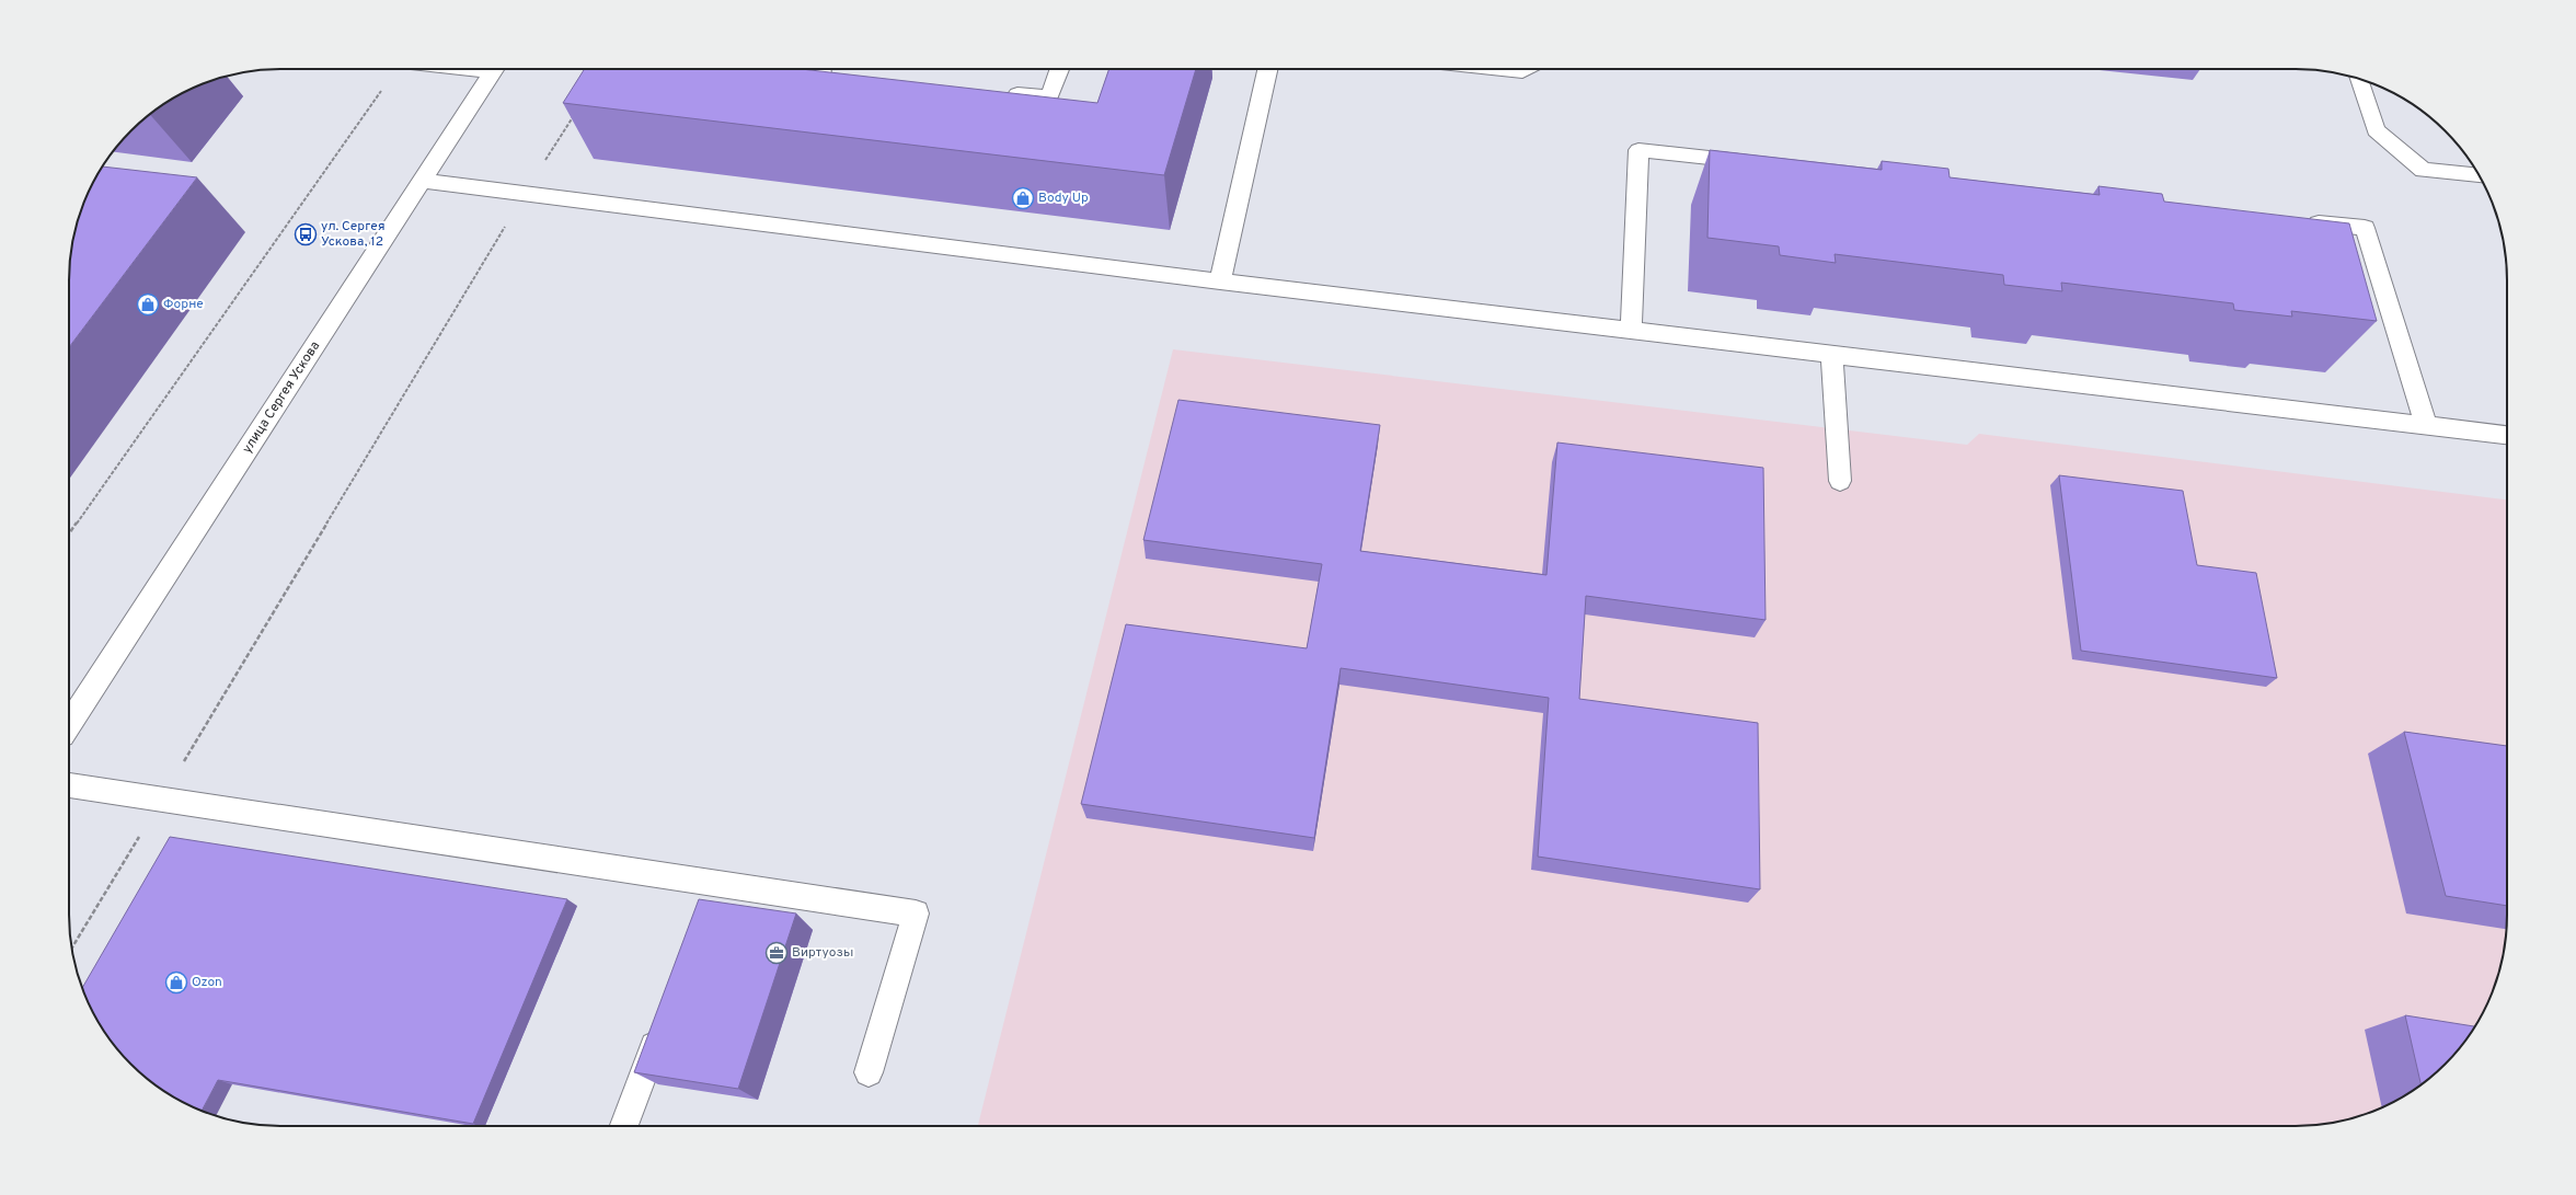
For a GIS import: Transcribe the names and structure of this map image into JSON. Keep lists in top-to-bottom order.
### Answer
{
  "streets": {
    "street": ["улица Сергея Ускова"]
  },
  "places": {
    "shop": ["Body Up", "Форне", "Ozon"],
    "bus stop": ["ул. Сергея Ускова, 12"],
    "office": ["Виртуозы"]
  }
}
